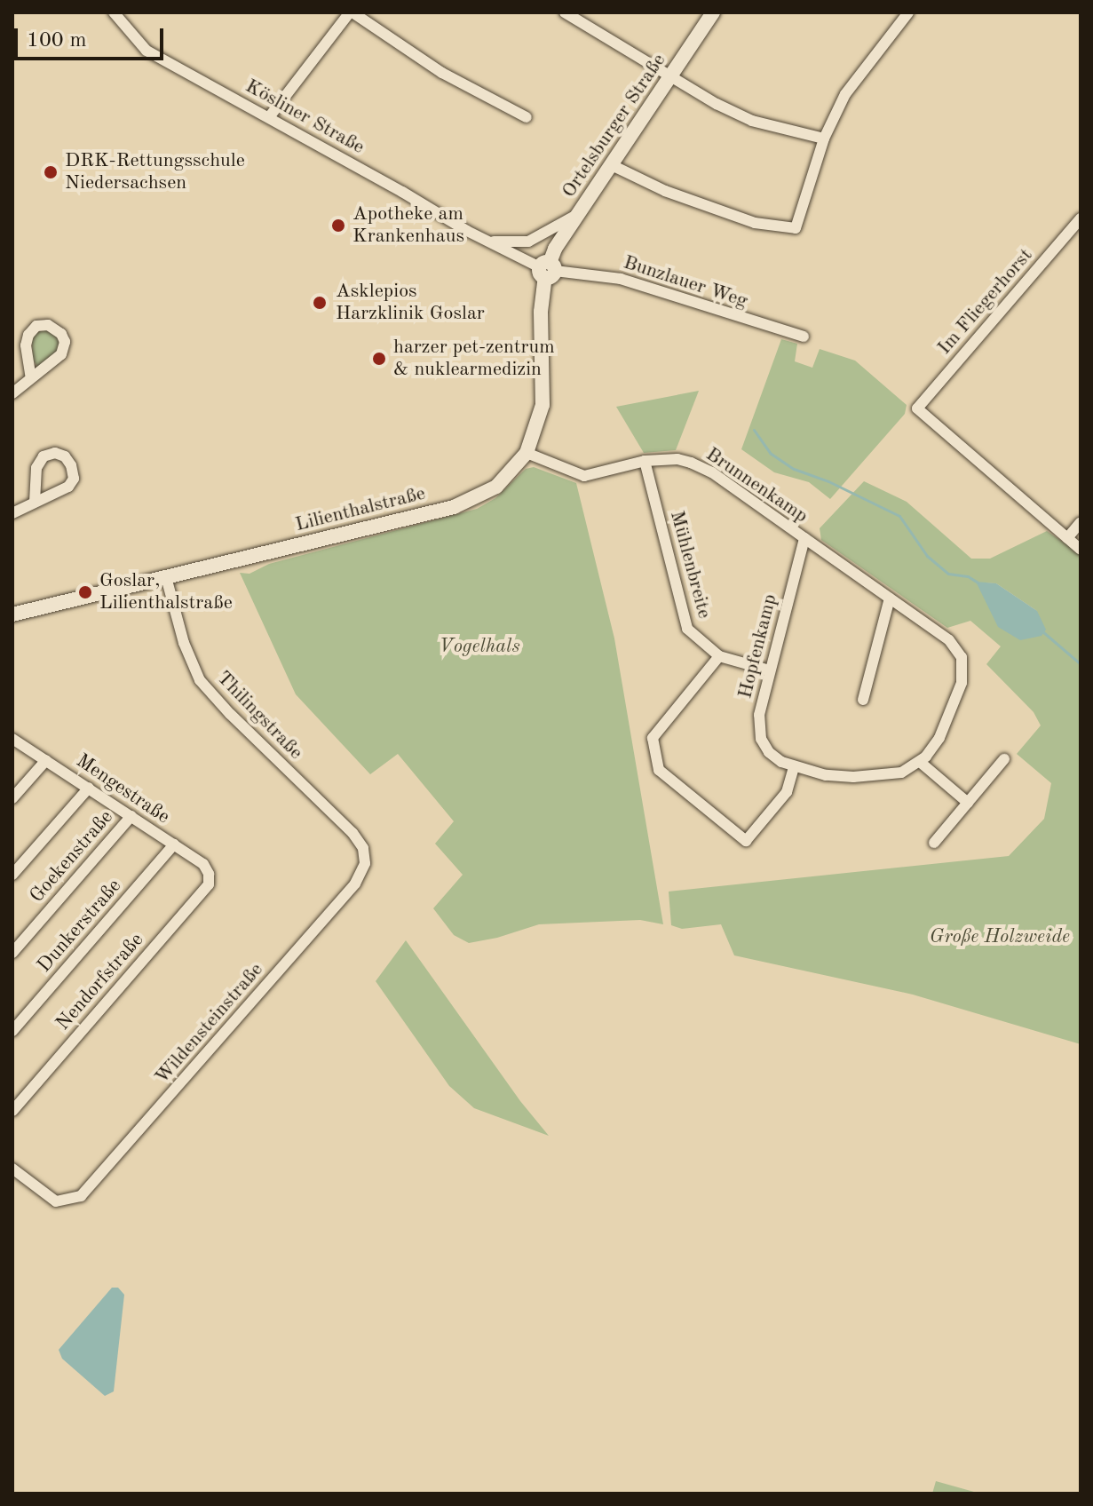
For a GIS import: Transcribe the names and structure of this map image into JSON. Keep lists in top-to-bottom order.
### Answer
{
  "streets": {
    "street": [
      "Kösliner Straße",
      "Ortelsburger Straße",
      "Bunzlauer Weg",
      "Im Fliegerhorst",
      "Brunnenkamp",
      "Lilienthalstraße",
      "Mühlenbreite",
      "Hopfenkamp",
      "Thilingstraße",
      "Mengestraße",
      "Goekenstraße",
      "Dunkerstraße",
      "Nendorfstraße",
      "Wildensteinstraße"
    ]
  },
  "crossings": [
    ["Kösliner Straße", "Ortelsburger Straße"],
    ["Kösliner Straße", "Bunzlauer Weg"],
    ["Kösliner Straße", "Lilienthalstraße"],
    ["Ortelsburger Straße", "Bunzlauer Weg"],
    ["Ortelsburger Straße", "Lilienthalstraße"],
    ["Bunzlauer Weg", "Lilienthalstraße"],
    ["Brunnenkamp", "Lilienthalstraße"],
    ["Brunnenkamp", "Mühlenbreite"],
    ["Brunnenkamp", "Hopfenkamp"],
    ["Lilienthalstraße", "Thilingstraße"],
    ["Mühlenbreite", "Hopfenkamp"],
    ["Thilingstraße", "Wildensteinstraße"],
    ["Mengestraße", "Goekenstraße"],
    ["Mengestraße", "Dunkerstraße"],
    ["Mengestraße", "Nendorfstraße"]
  ],
  "parks": ["Vogelhals", "Große Holzweide"],
  "places": [
    "DRK-Rettungsschule Niedersachsen",
    "Apotheke am Krankenhaus",
    "Asklepios Harzklinik Goslar",
    "harzer pet-zentrum & nuklearmedizin",
    "Goslar, Lilienthalstraße"
  ],
  "scale_bar": "100 m"
}
